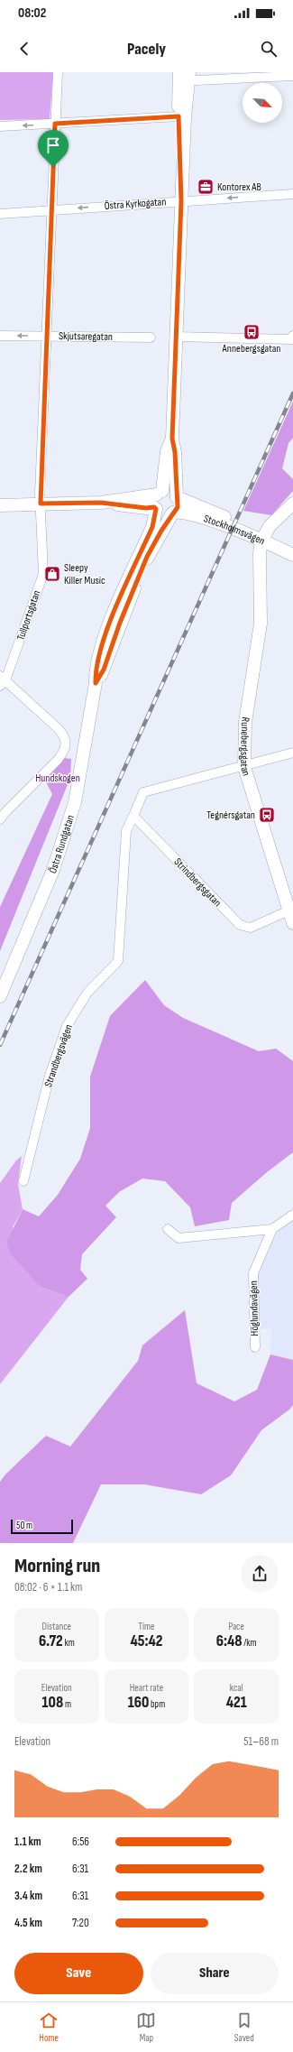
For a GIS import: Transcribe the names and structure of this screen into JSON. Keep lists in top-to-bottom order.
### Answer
{
  "streets": {
    "main road": ["Stockholmsvägen", "Runebergsgatan", "Östra Rundgatan"],
    "street": [
      "Östra Kyrkogatan",
      "Skjutsaregatan",
      "Tullportsgatan",
      "Strindbergsgatan",
      "Strandbergsvägen",
      "Höglundavägen"
    ]
  },
  "crossings": [
    ["Östra Kyrkogatan", "Tullportsgatan"],
    ["Skjutsaregatan", "Tullportsgatan"],
    ["Stockholmsvägen", "Runebergsgatan"],
    ["Stockholmsvägen", "Östra Rundgatan"],
    ["Runebergsgatan", "Strindbergsgatan"],
    ["Strindbergsgatan", "Strandbergsvägen"]
  ],
  "one_way": ["Östra Kyrkogatan"],
  "parks": ["Hundskogen"],
  "places": {
    "office": ["Kontorex AB"],
    "bus stop": ["Annebergsgatan", "Tegnérsgatan"],
    "shop": ["Sleepy Killer Music"]
  },
  "scale_bar": "50 m",
  "north": "bottom right",
  "page": {
    "status": "08:02",
    "header": "Pacely",
    "scale": "50 m",
    "heading": ["Morning run", "08:02 · 6 × 1.1 km"],
    "stats": [
      ["Distance", "6.72 km"],
      ["Time", "45:42"],
      ["Pace", "6:48 /km"],
      ["Elevation", "108 m"],
      ["Heart rate", "160 bpm"],
      ["kcal", "421"]
    ],
    "chart": ["Elevation", "51–68 m"],
    "list": [
      {
        "name": "1.1 km",
        "note": "6:56"
      },
      {
        "name": "2.2 km",
        "note": "6:31"
      },
      {
        "name": "3.4 km",
        "note": "6:31"
      },
      {
        "name": "4.5 km",
        "note": "7:20"
      }
    ],
    "buttons": ["Save", "Share"],
    "tabs": ["Home", "Map", "Saved"]
  }
}
